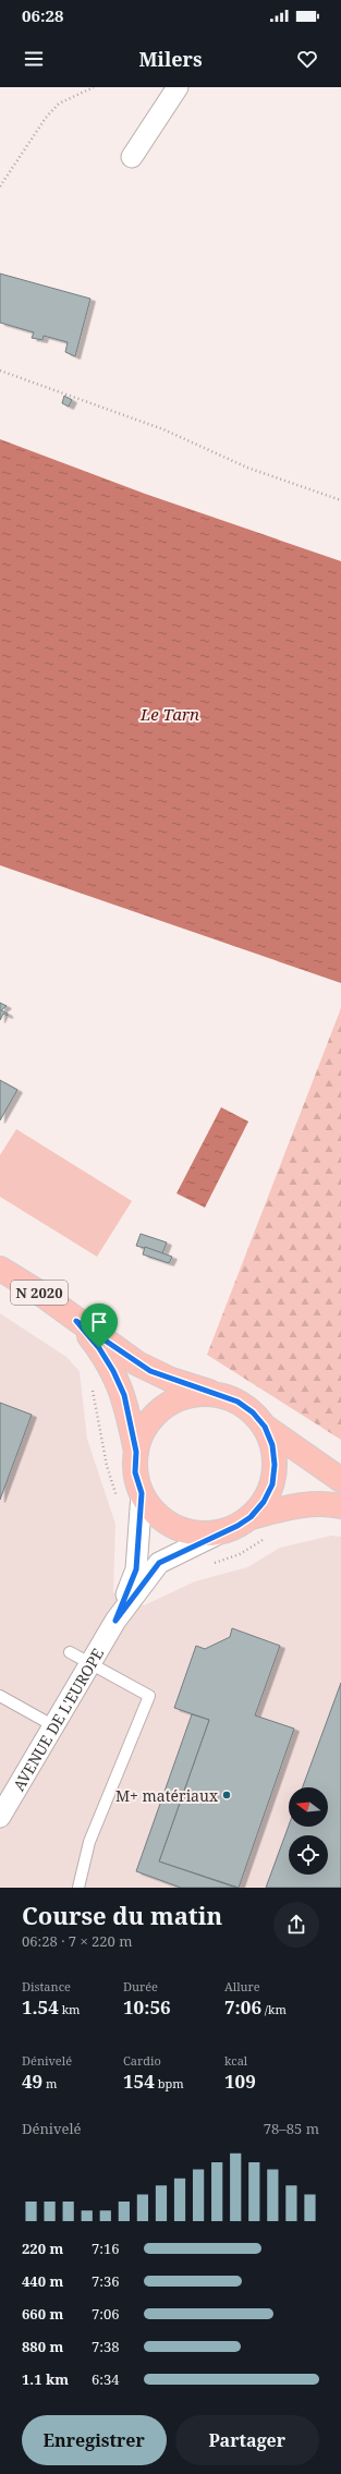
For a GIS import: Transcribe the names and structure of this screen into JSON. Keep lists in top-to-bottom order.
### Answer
{
  "streets": {
    "main road": ["N 2020"],
    "street": ["AVENUE DE L'EUROPE"]
  },
  "water": ["Le Tarn"],
  "places": ["M+ matériaux"],
  "north": "left",
  "page": {
    "status": "06:28",
    "header": "Milers",
    "heading": ["Course du matin", "06:28 · 7 × 220 m"],
    "stats": [
      ["Distance", "1.54 km"],
      ["Durée", "10:56"],
      ["Allure", "7:06 /km"],
      ["Dénivelé", "49 m"],
      ["Cardio", "154 bpm"],
      ["kcal", "109"]
    ],
    "chart": ["Dénivelé", "78–85 m"],
    "list": [
      {
        "name": "220 m",
        "note": "7:16"
      },
      {
        "name": "440 m",
        "note": "7:36"
      },
      {
        "name": "660 m",
        "note": "7:06"
      },
      {
        "name": "880 m",
        "note": "7:38"
      },
      {
        "name": "1.1 km",
        "note": "6:34"
      }
    ],
    "buttons": ["Enregistrer", "Partager"]
  }
}
